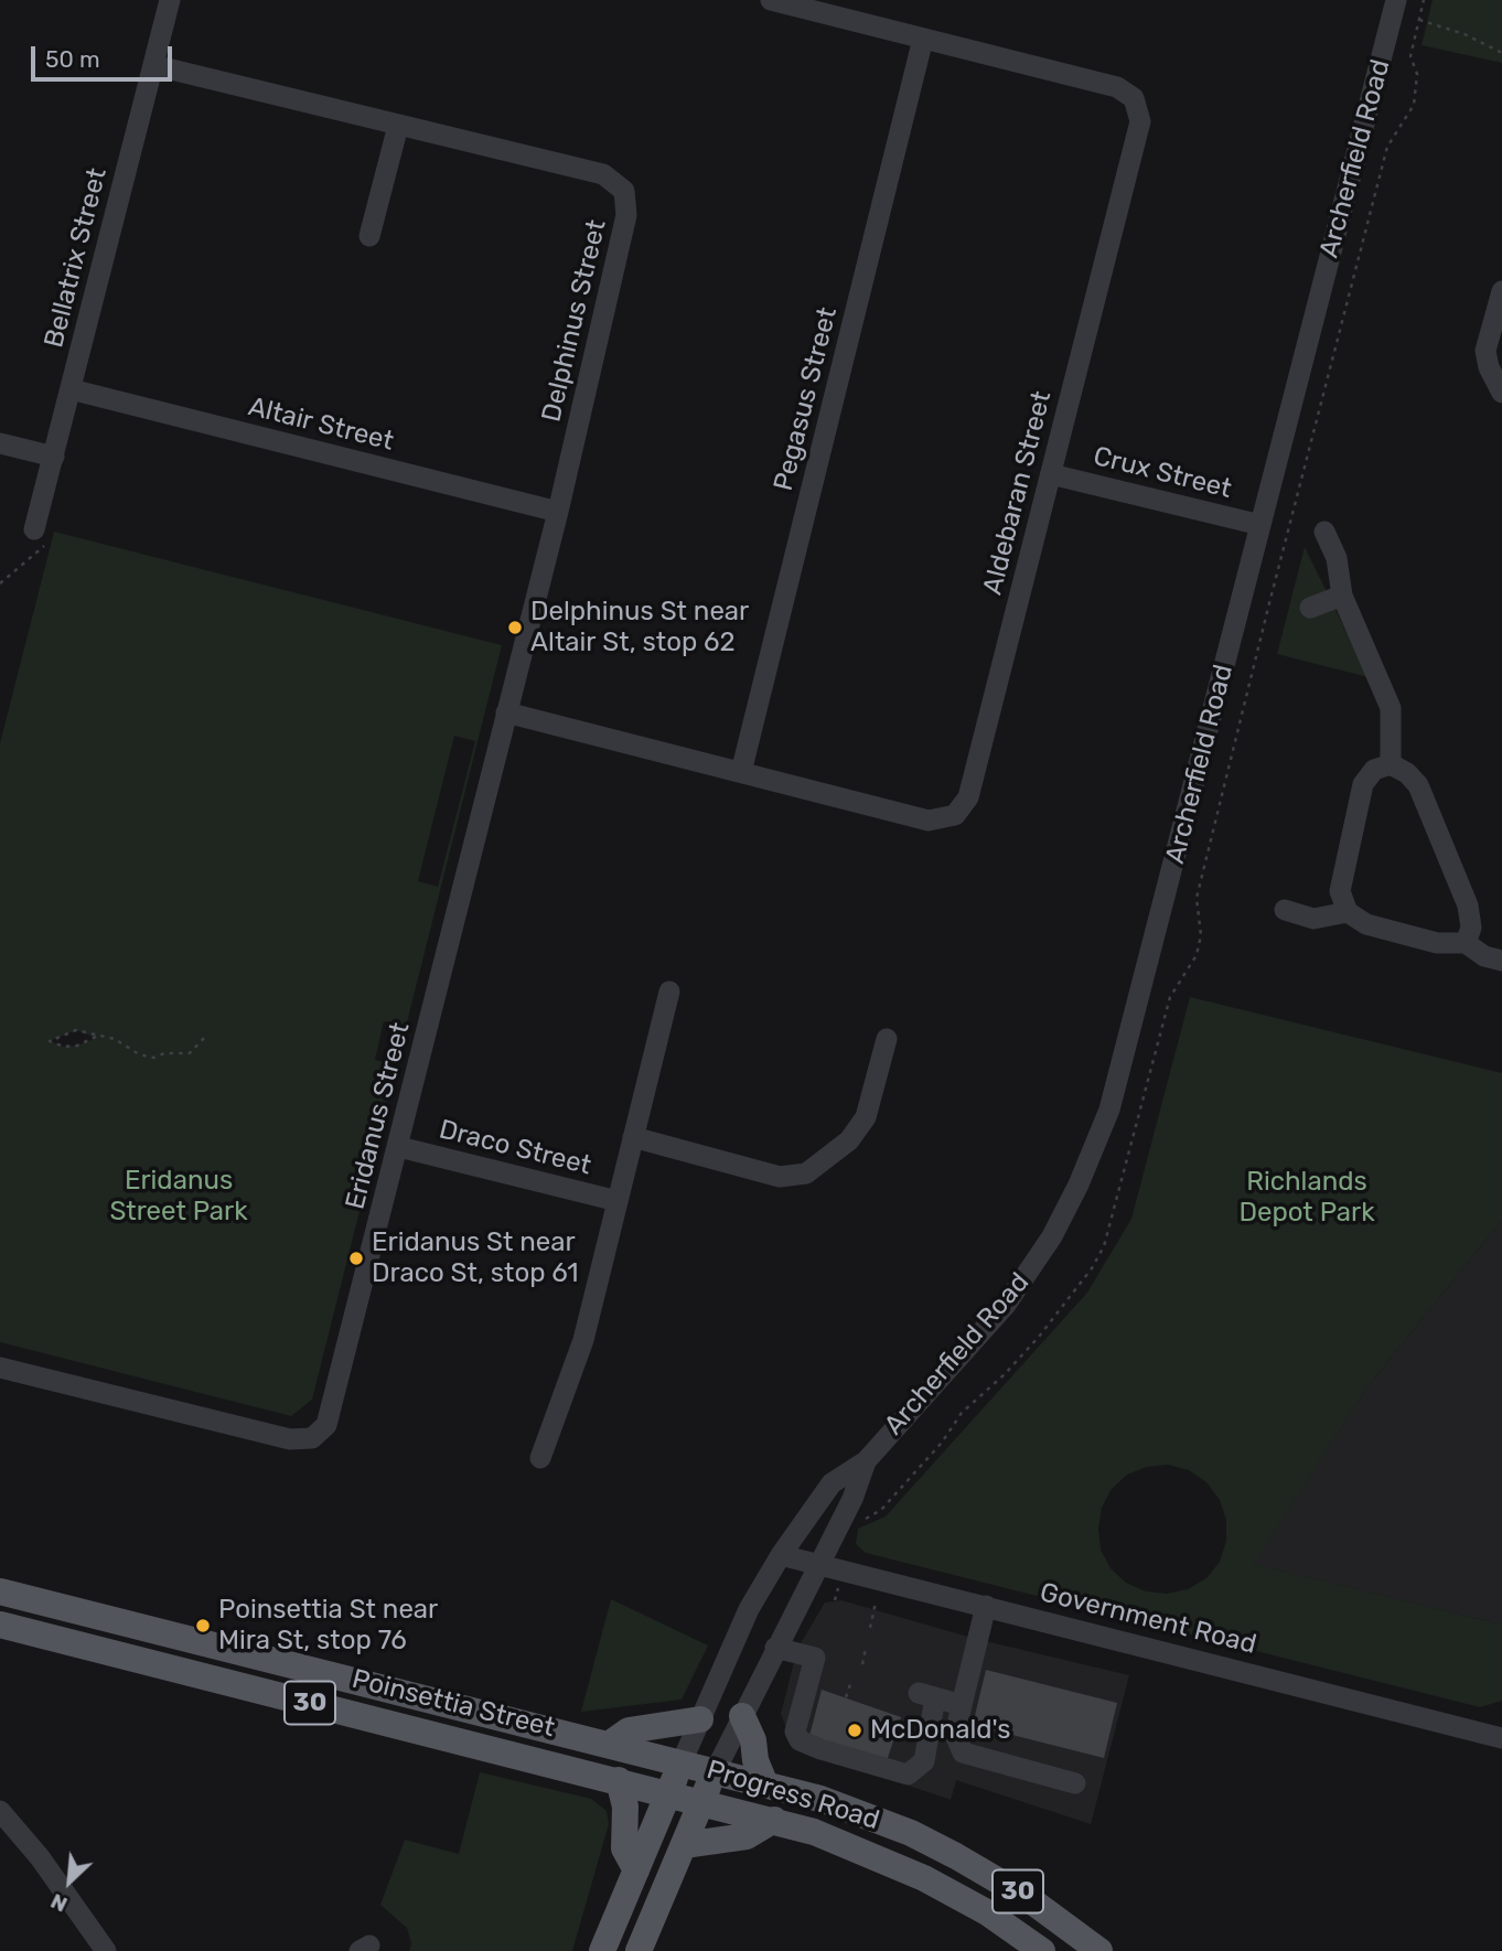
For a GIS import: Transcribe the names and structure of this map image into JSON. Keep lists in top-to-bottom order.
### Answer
{
  "streets": {
    "main road": [
      "Archerfield Road",
      "30",
      "Poinsettia Street",
      "Progress Road"
    ],
    "street": [
      "Bellatrix Street",
      "Delphinus Street",
      "Pegasus Street",
      "Altair Street",
      "Crux Street",
      "Aldebaran Street",
      "Eridanus Street",
      "Draco Street",
      "Government Road"
    ]
  },
  "crossings": [
    ["Archerfield Road", "Crux Street"],
    ["Archerfield Road", "Government Road"],
    ["Archerfield Road", "Poinsettia Street"],
    ["Archerfield Road", "Progress Road"],
    ["Bellatrix Street", "Delphinus Street"],
    ["Bellatrix Street", "Altair Street"],
    ["Delphinus Street", "Altair Street"],
    ["Delphinus Street", "Aldebaran Street"],
    ["Delphinus Street", "Eridanus Street"],
    ["Pegasus Street", "Aldebaran Street"],
    ["Crux Street", "Aldebaran Street"],
    ["Aldebaran Street", "Eridanus Street"],
    ["Eridanus Street", "Draco Street"],
    ["Poinsettia Street", "Progress Road"]
  ],
  "parks": ["Eridanus Street Park", "Richlands Depot Park"],
  "places": [
    "Delphinus St near Altair St, stop 62",
    "Eridanus St near Draco St, stop 61",
    "Poinsettia St near Mira St, stop 76",
    "McDonald's"
  ],
  "scale_bar": "50 m",
  "north": "bottom left"
}
